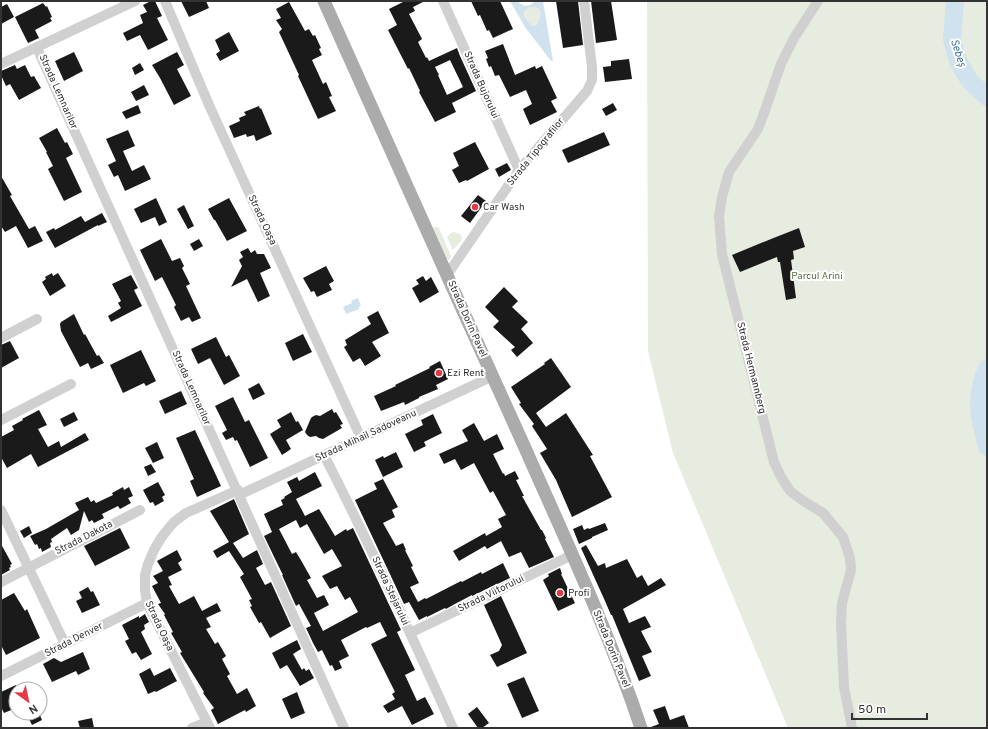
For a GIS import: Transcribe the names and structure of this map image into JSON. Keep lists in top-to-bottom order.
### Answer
{
  "streets": {
    "main road": ["Strada Dorin Pavel"],
    "street": [
      "Strada Bujorului",
      "Strada Lemnarilor",
      "Strada Tipografilor",
      "Strada Oașa",
      "Strada Hermannberg",
      "Strada Mihail Sadoveanu",
      "Strada Dakota",
      "Strada Stejarului",
      "Strada Viitorului",
      "Strada Denver"
    ]
  },
  "crossings": [
    ["Strada Bujorului", "Strada Tipografilor"],
    ["Strada Lemnarilor", "Strada Oașa"],
    ["Strada Lemnarilor", "Strada Mihail Sadoveanu"],
    ["Strada Tipografilor", "Strada Dorin Pavel"],
    ["Strada Oașa", "Strada Mihail Sadoveanu"],
    ["Strada Oașa", "Strada Denver"],
    ["Strada Dorin Pavel", "Strada Mihail Sadoveanu"],
    ["Strada Dorin Pavel", "Strada Viitorului"],
    ["Strada Mihail Sadoveanu", "Strada Stejarului"],
    ["Strada Stejarului", "Strada Viitorului"]
  ],
  "water": ["Sebeș"],
  "parks": ["Parcul Arini"],
  "places": ["Car Wash", "Ezi Rent", "Profi"],
  "scale_bar": "50 m",
  "north": "bottom right"
}
